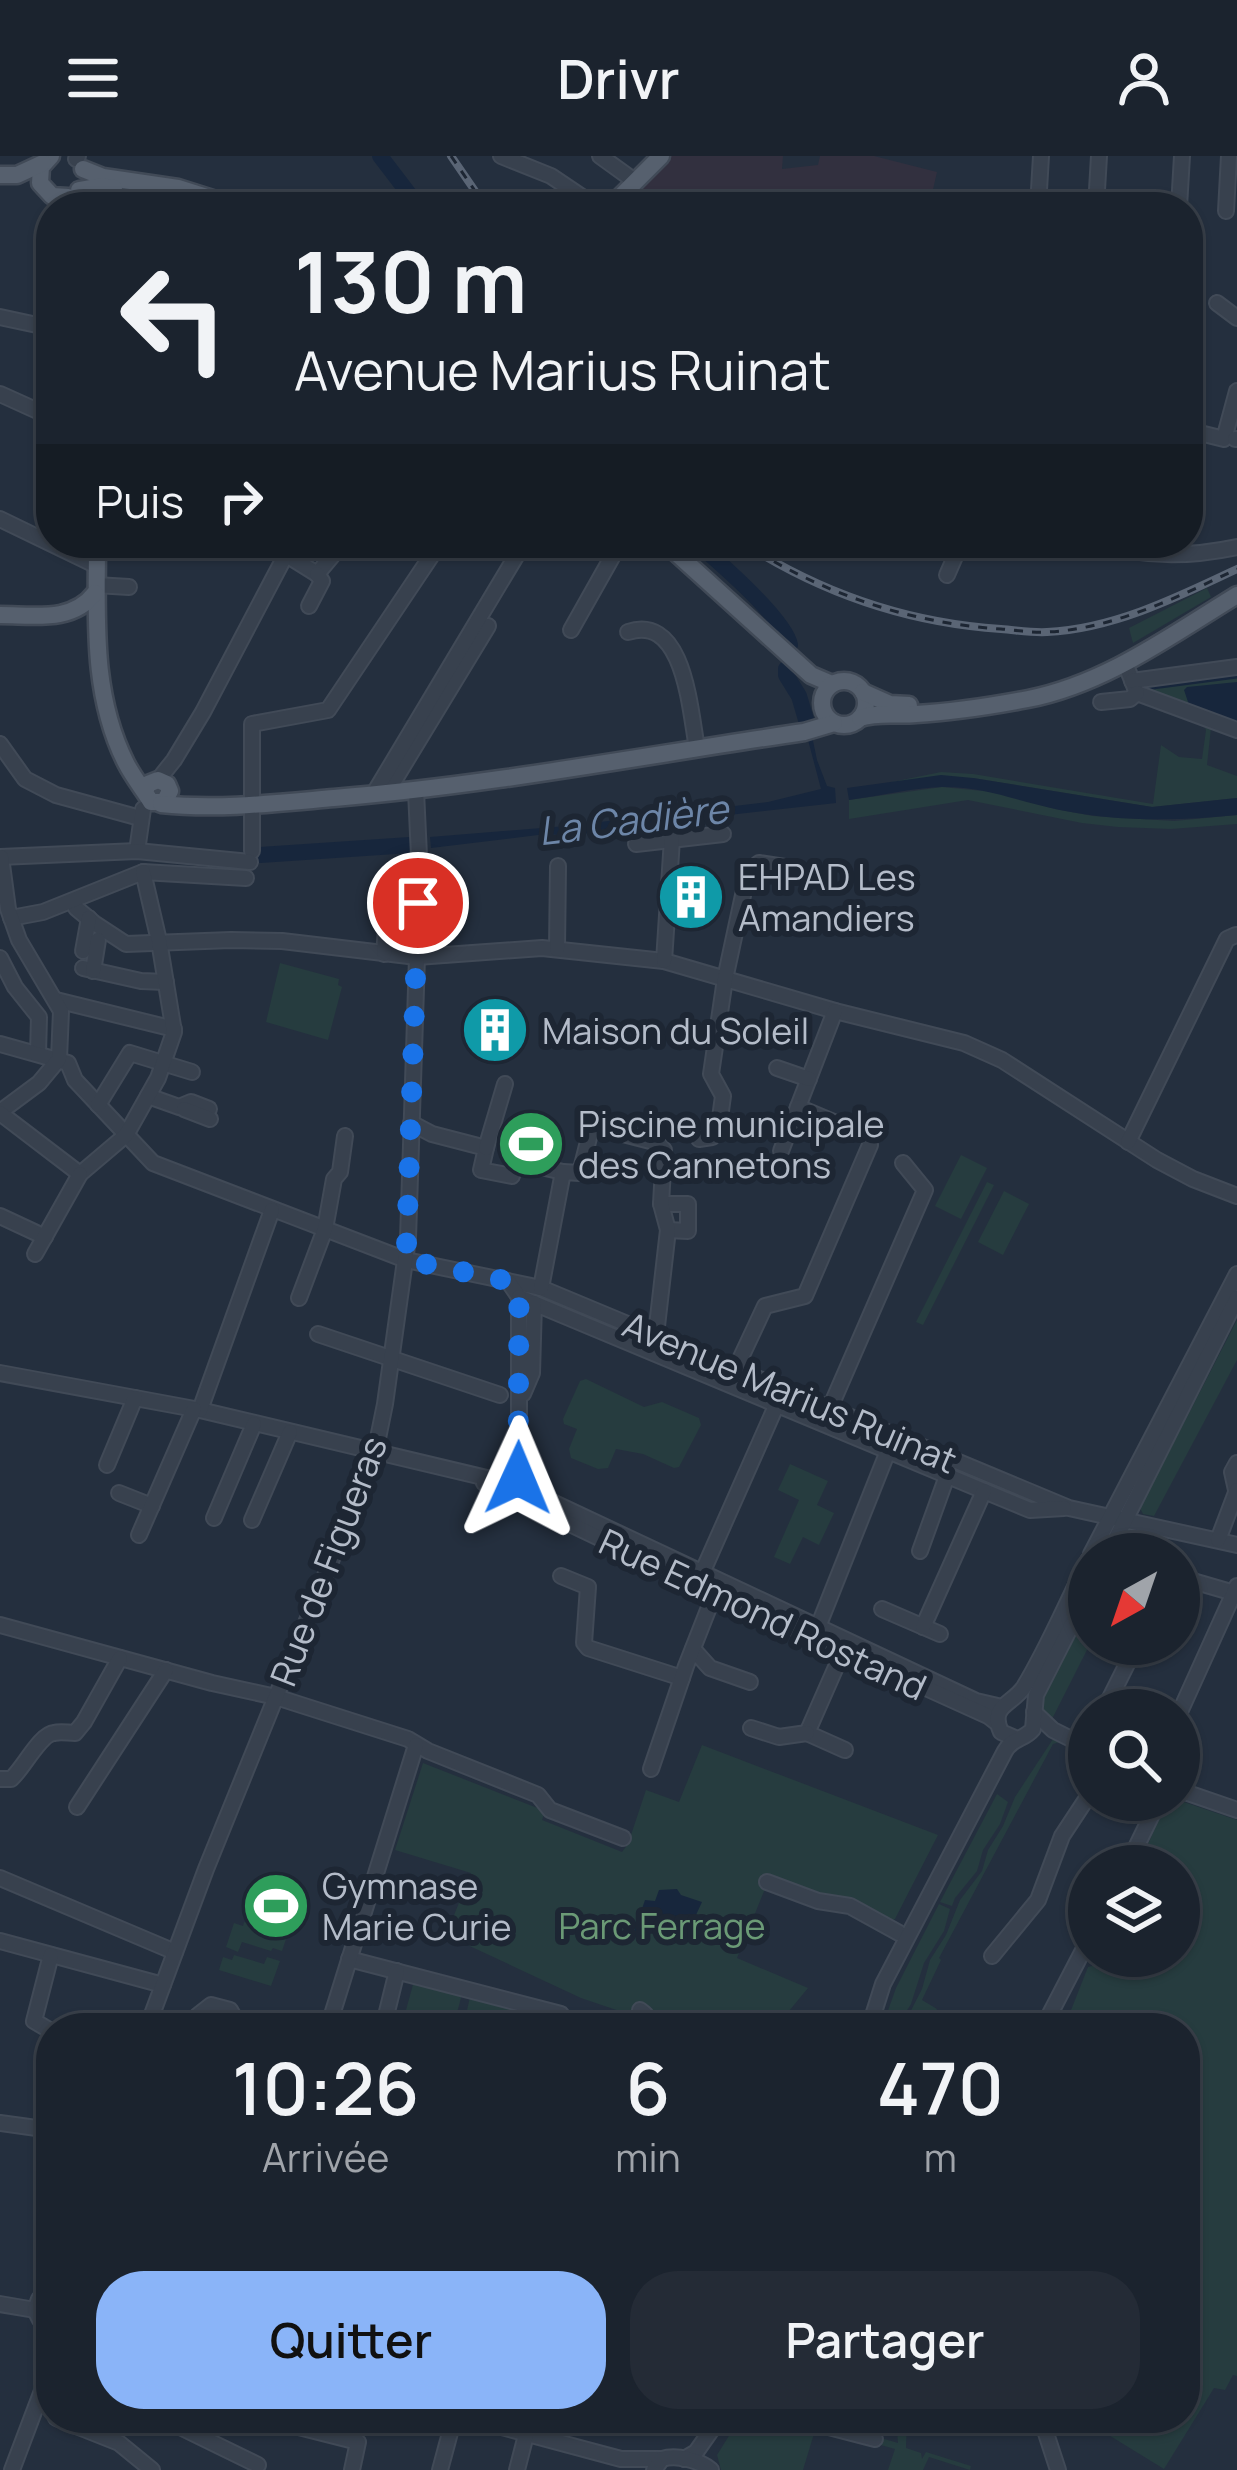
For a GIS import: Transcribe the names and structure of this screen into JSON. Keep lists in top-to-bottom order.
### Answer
{
  "streets": {
    "street": ["Avenue Marius Ruinat", "Rue de Figueras", "Rue Edmond Rostand"]
  },
  "crossings": [
    ["Avenue Marius Ruinat", "Rue de Figueras"],
    ["Rue de Figueras", "Rue Edmond Rostand"]
  ],
  "water": ["La Cadière"],
  "parks": ["Parc Ferrage"],
  "places": {
    "building": ["EHPAD Les Amandiers", "Maison du Soleil"],
    "sports": ["Piscine municipale des Cannetons", "Gymnase Marie Curie"]
  },
  "north": "bottom left",
  "page": {
    "header": "Drivr",
    "turn": ["130 m", "Avenue Marius Ruinat"],
    "then": "Puis",
    "eta": [
      "10:26",
      "Arrivée",
      "6",
      "min",
      "470",
      "m"
    ],
    "buttons": ["Quitter", "Partager"]
  }
}
